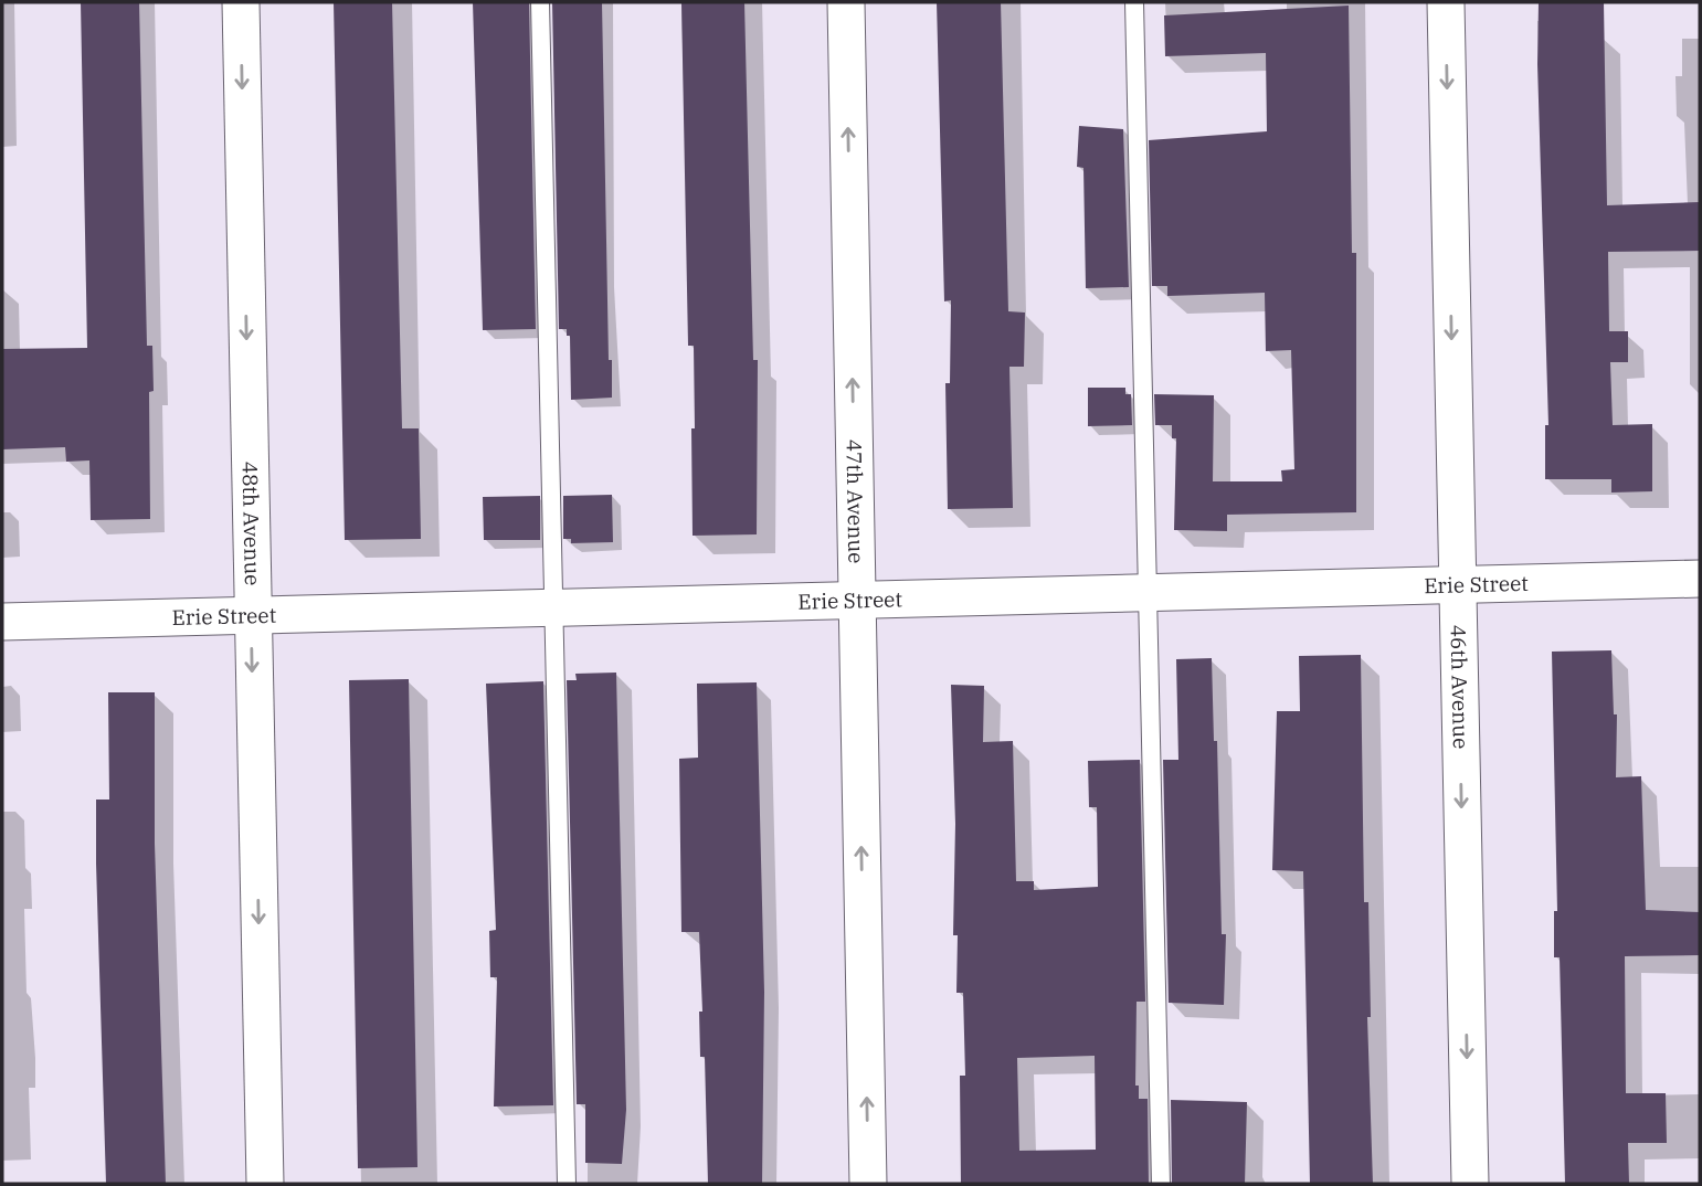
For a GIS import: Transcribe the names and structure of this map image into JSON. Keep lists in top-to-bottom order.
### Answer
{
  "streets": {
    "street": [
      "47th Avenue",
      "48th Avenue",
      "Erie Street",
      "46th Avenue"
    ]
  },
  "crossings": [
    ["47th Avenue", "Erie Street"],
    ["48th Avenue", "Erie Street"],
    ["Erie Street", "46th Avenue"]
  ],
  "one_way": ["47th Avenue", "48th Avenue", "46th Avenue"]
}
